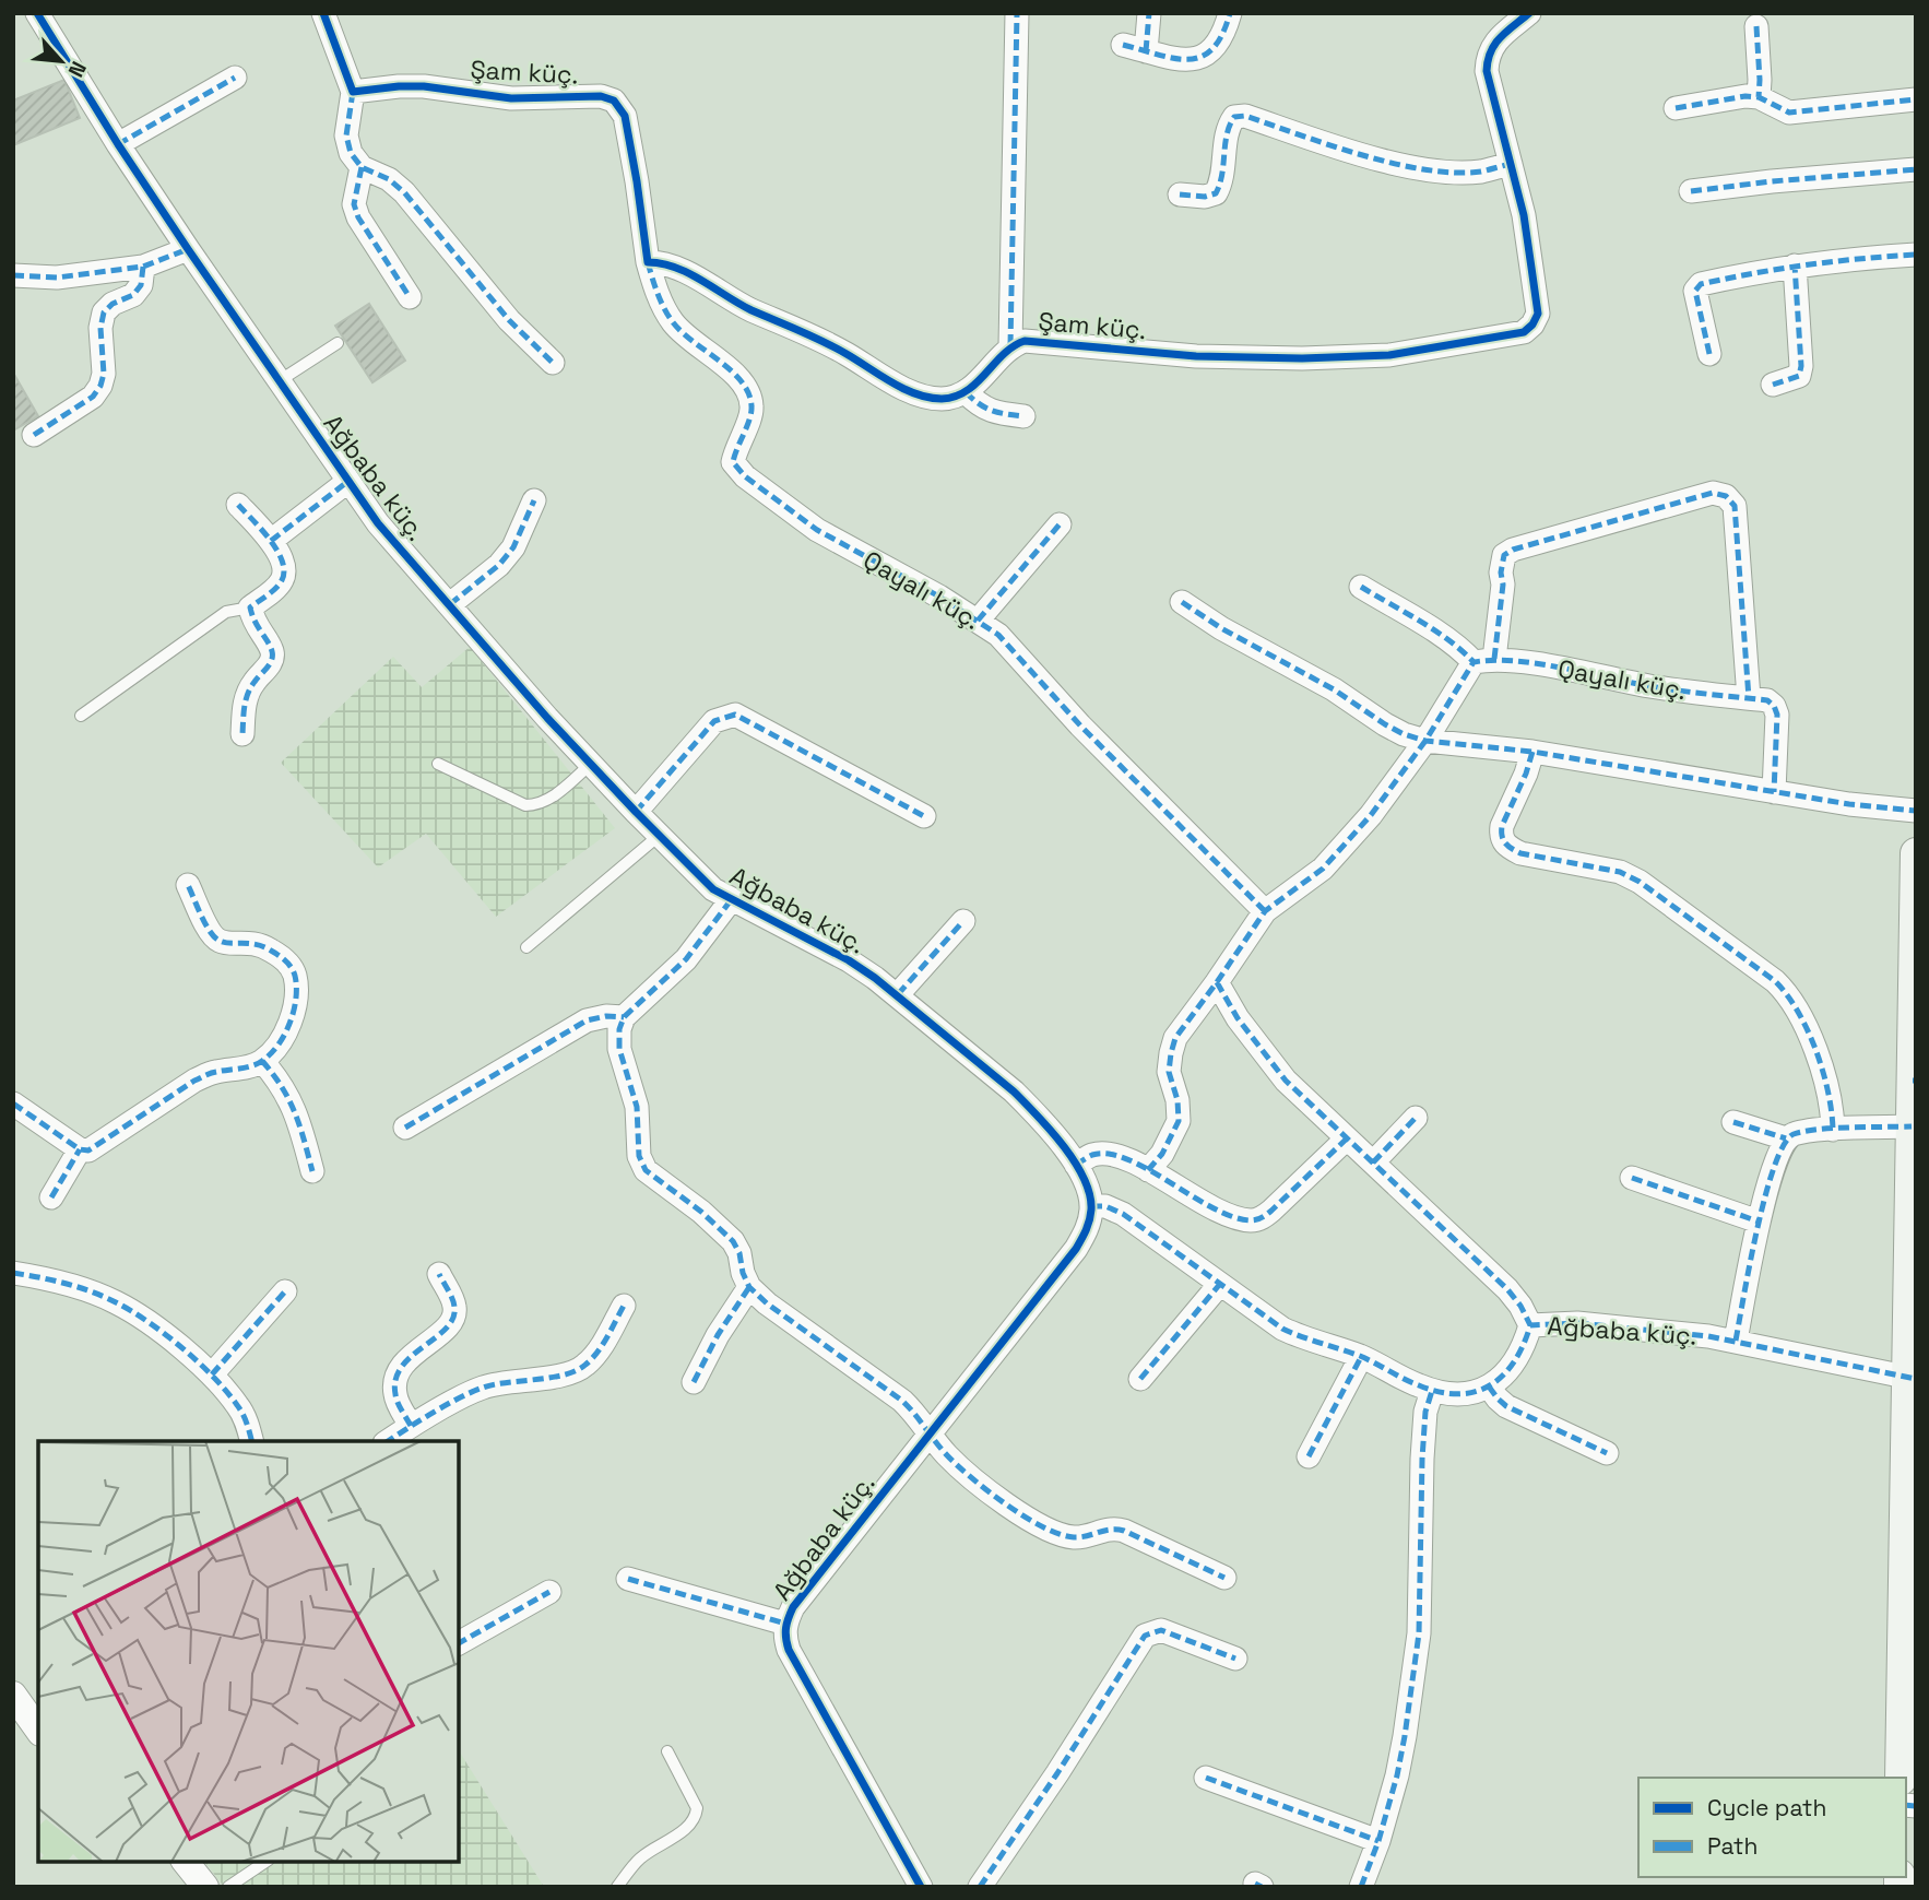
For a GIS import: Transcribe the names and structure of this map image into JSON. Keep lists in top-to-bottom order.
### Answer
{
  "streets": {
    "street": ["Şam küç.", "Ağbaba küç.", "Qayalı küç."]
  },
  "crossings": [
    ["Şam küç.", "Qayalı küç."]
  ],
  "legend": ["Cycle path", "Path"],
  "north": "bottom right"
}
